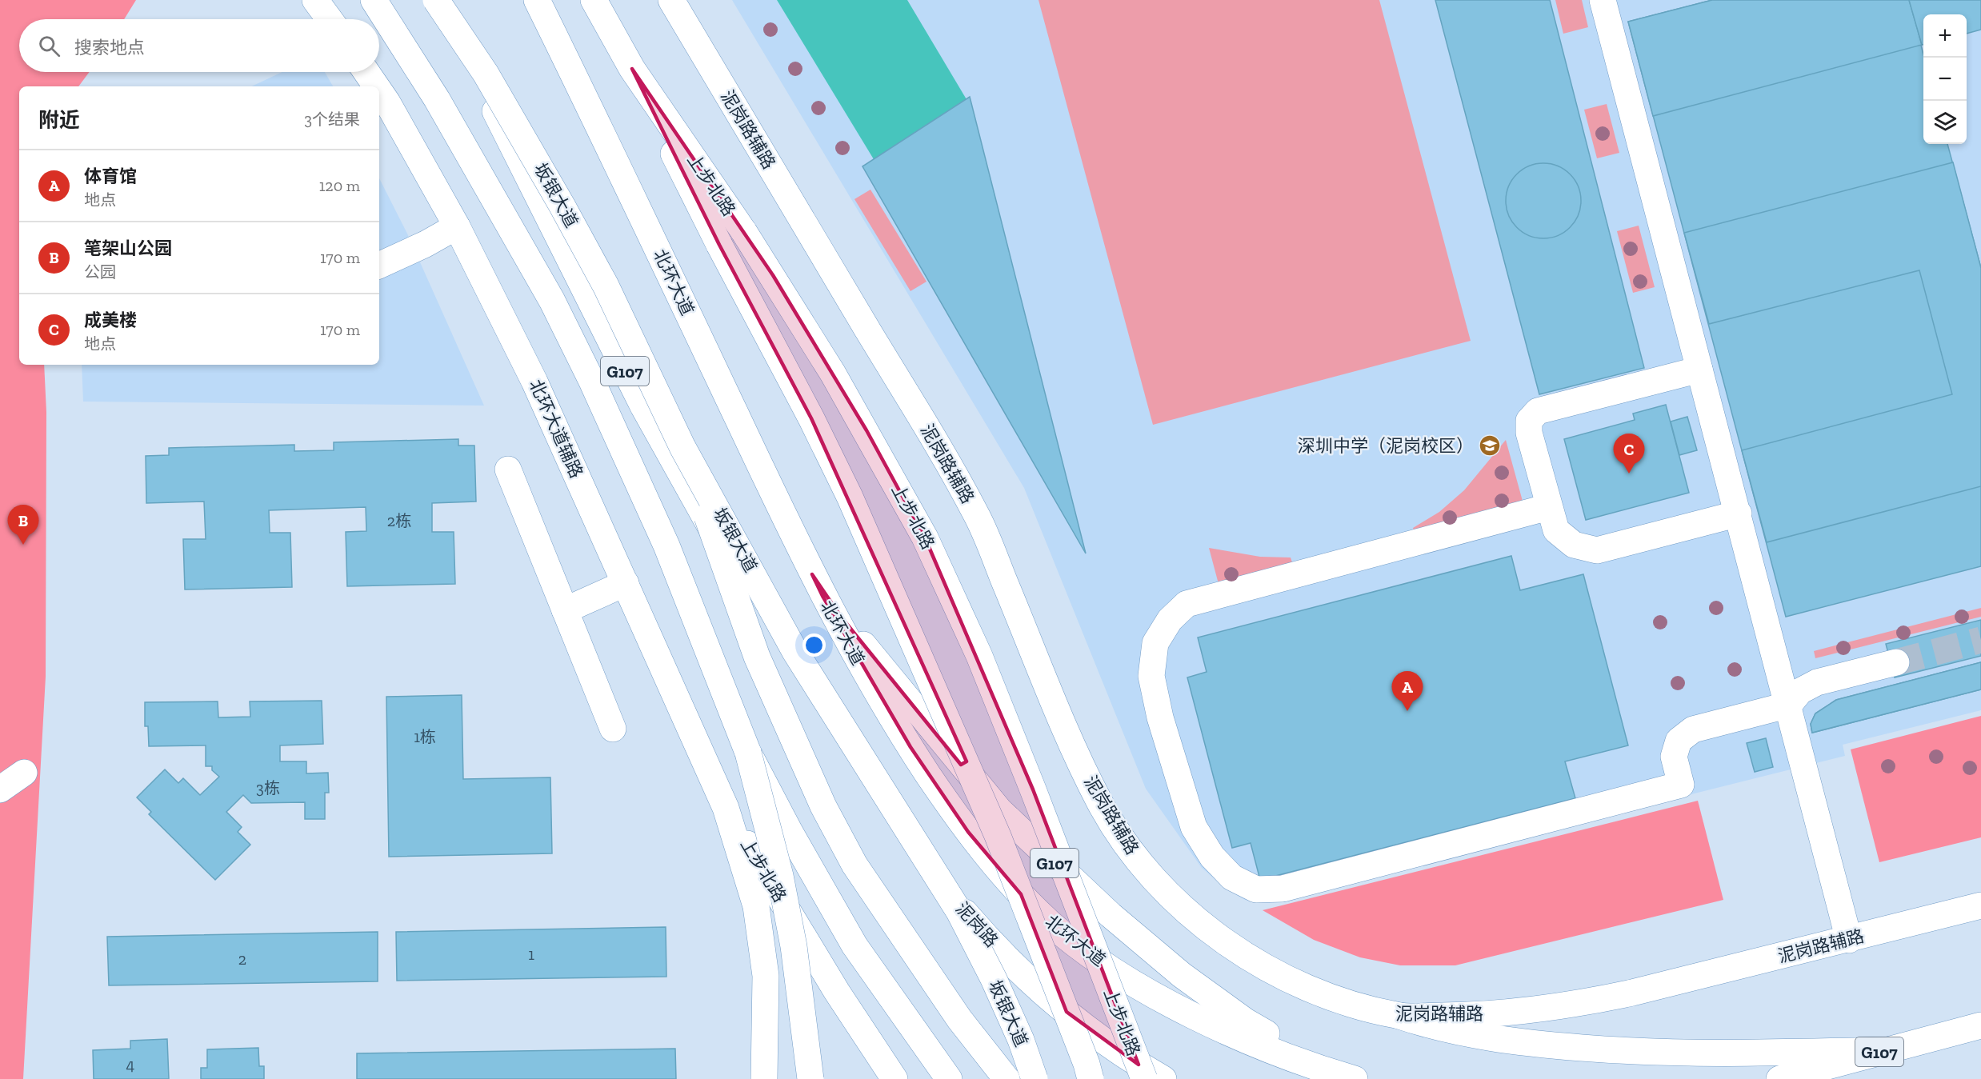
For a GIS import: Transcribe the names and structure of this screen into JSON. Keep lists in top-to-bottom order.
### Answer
{
  "streets": {
    "main road": [
      "泥岗路辅路",
      "上步北路",
      "坂银大道",
      "北环大道",
      "G107",
      "北环大道辅路",
      "泥岗路"
    ]
  },
  "crossings": [
    ["上步北路", "北环大道辅路"],
    ["北环大道", "G107"]
  ],
  "places": {
    "school or university": ["深圳中学（泥岗校区）"]
  },
  "house_numbers": [
    "2栋",
    "1栋",
    "3栋",
    "1",
    "2",
    "4"
  ],
  "page": {
    "map_buttons": ["+", "−"],
    "search": "搜索地点",
    "heading": ["附近", "3个结果"],
    "list": [
      {
        "mark": "A",
        "name": "体育馆",
        "note": "地点",
        "value": "120 m"
      },
      {
        "mark": "B",
        "name": "笔架山公园",
        "note": "公园",
        "value": "170 m"
      },
      {
        "mark": "C",
        "name": "成美楼",
        "note": "地点",
        "value": "170 m"
      }
    ],
    "pins": ["C", "B", "A"]
  }
}
